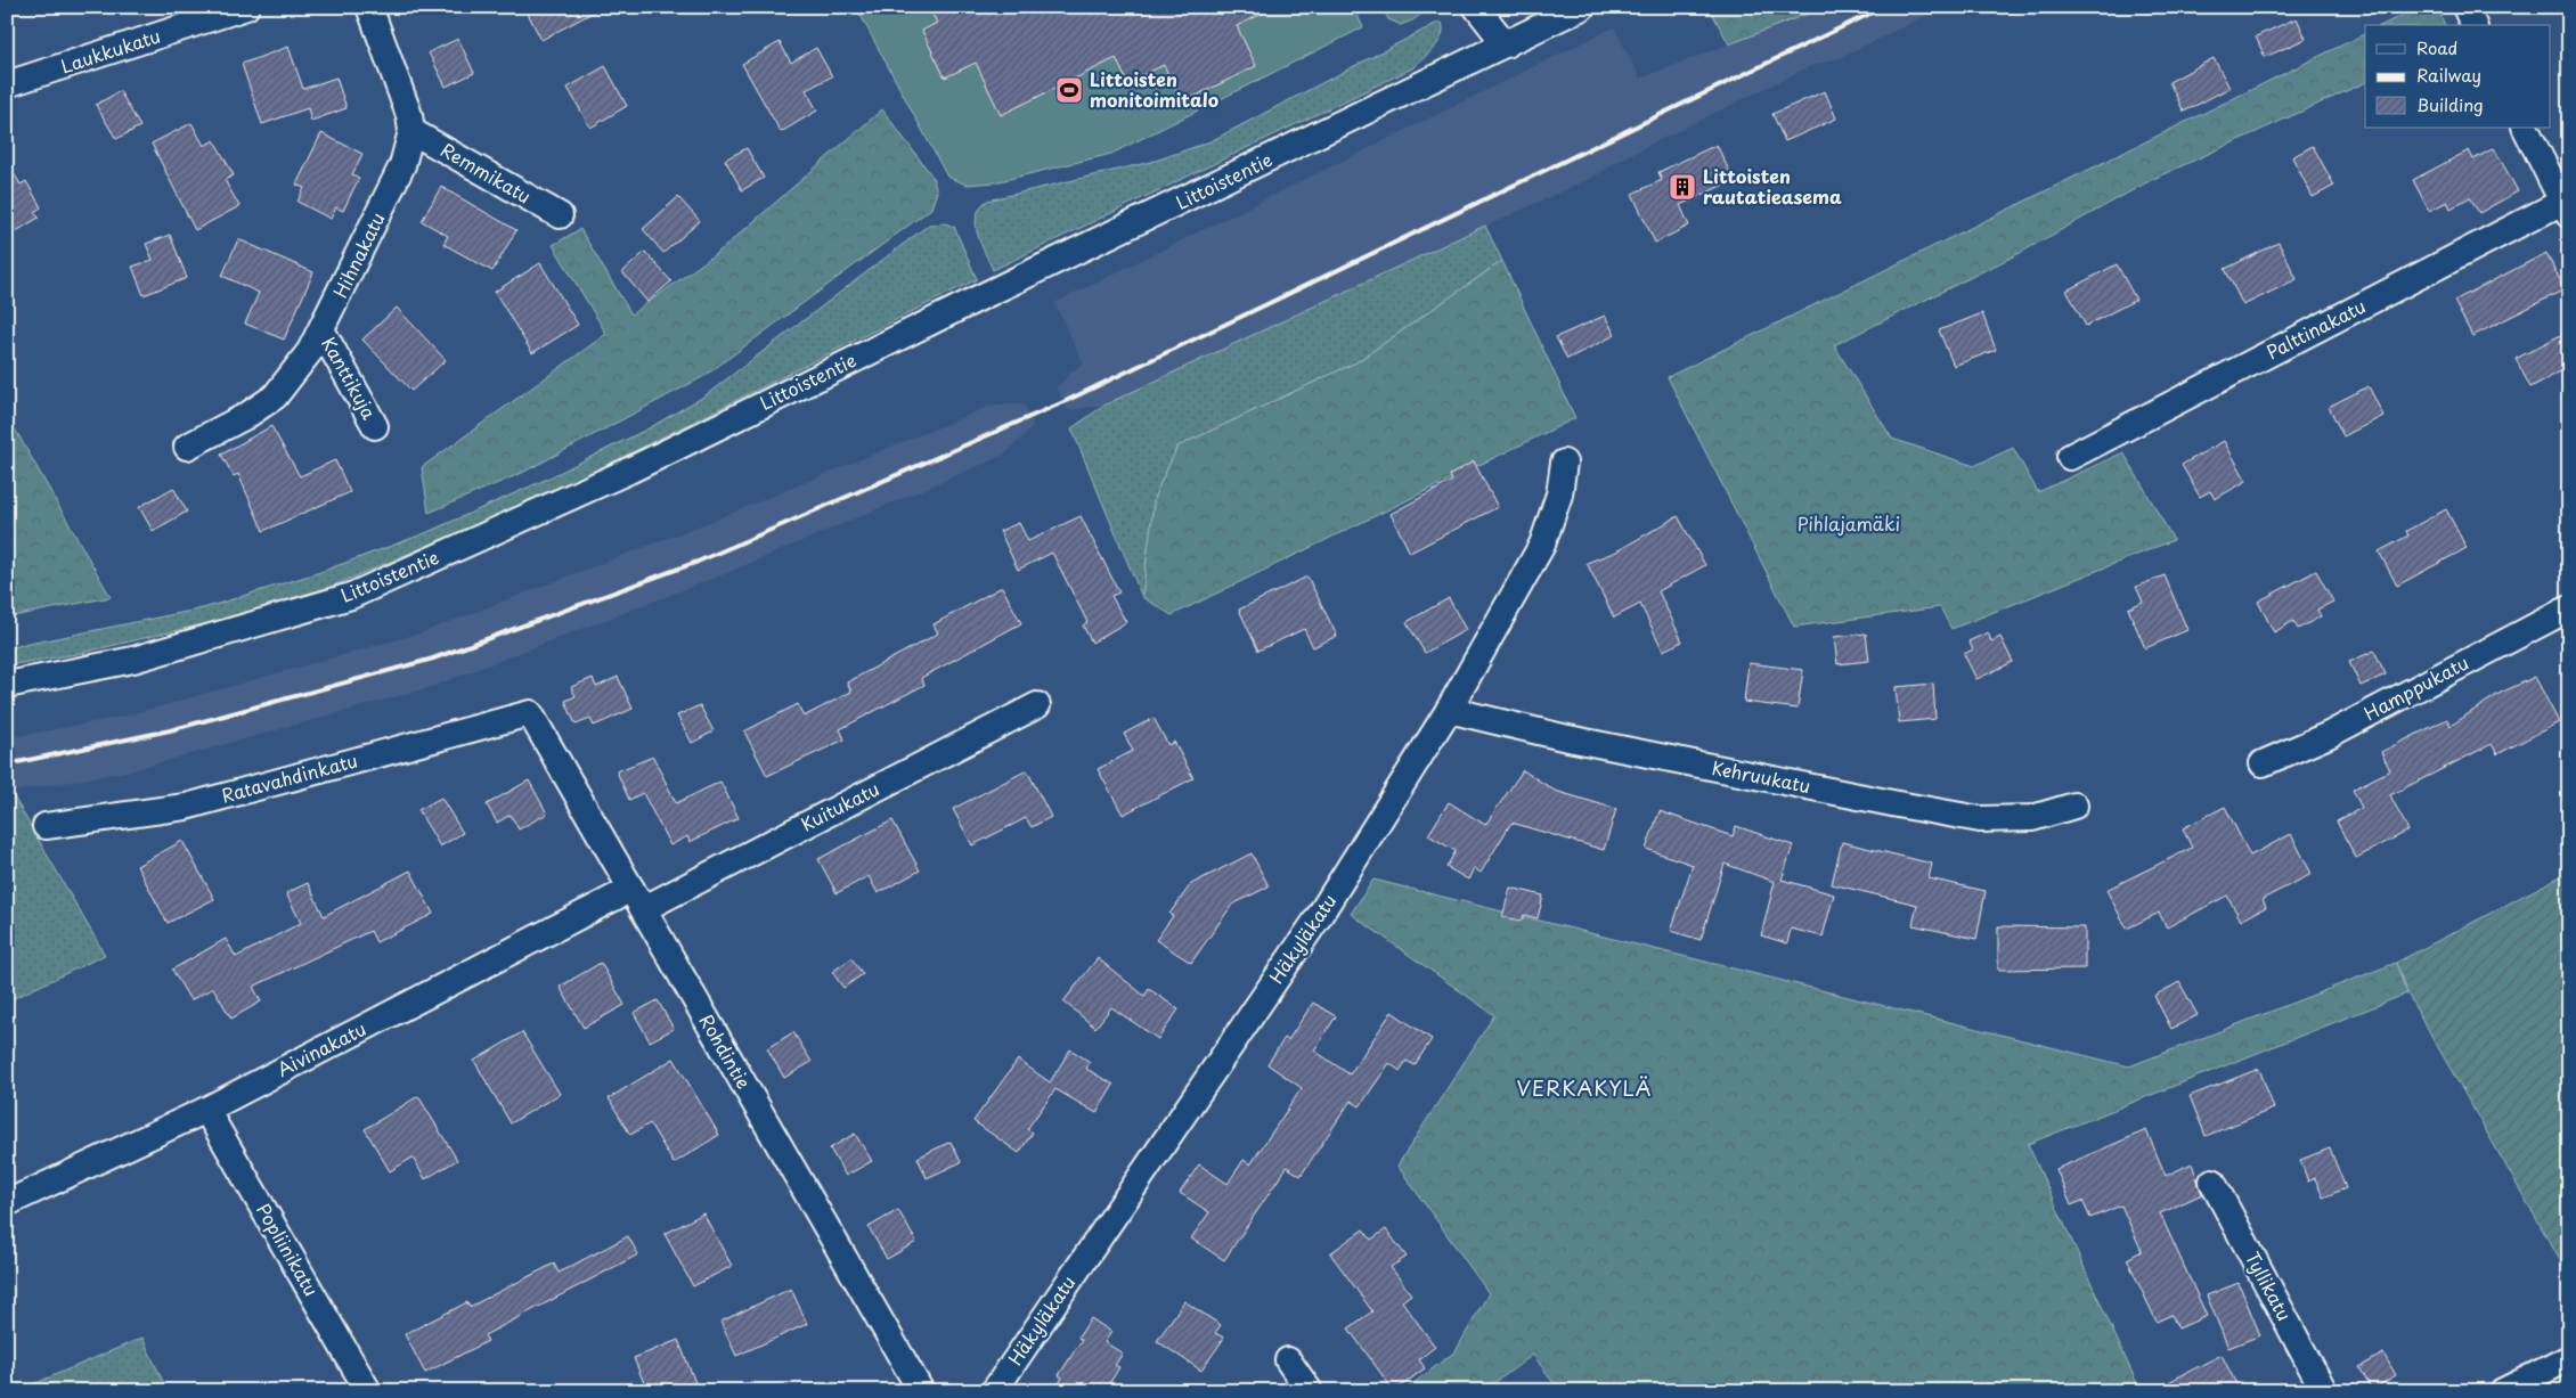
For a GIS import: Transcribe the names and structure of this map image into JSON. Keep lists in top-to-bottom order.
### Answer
{
  "streets": {
    "street": [
      "Laukkukatu",
      "Remmikatu",
      "Littoistentie",
      "Hihnakatu",
      "Palttinakatu",
      "Kanttikuja",
      "Hamppukatu",
      "Kehruukatu",
      "Ratavahdinkatu",
      "Kuitukatu",
      "Häkyläkatu",
      "Aivinakatu",
      "Rohdintie",
      "Popliinikatu",
      "Tyllikatu"
    ]
  },
  "crossings": [
    ["Remmikatu", "Hihnakatu"],
    ["Hihnakatu", "Kanttikuja"],
    ["Kehruukatu", "Häkyläkatu"],
    ["Ratavahdinkatu", "Rohdintie"],
    ["Kuitukatu", "Aivinakatu"],
    ["Kuitukatu", "Rohdintie"],
    ["Aivinakatu", "Rohdintie"],
    ["Aivinakatu", "Popliinikatu"]
  ],
  "districts": ["VERKAKYLÄ"],
  "parks": ["Pihlajamäki"],
  "places": {
    "sports": ["Littoisten monitoimitalo"],
    "building": ["Littoisten rautatieasema"]
  },
  "legend": ["Road", "Railway", "Building"]
}
